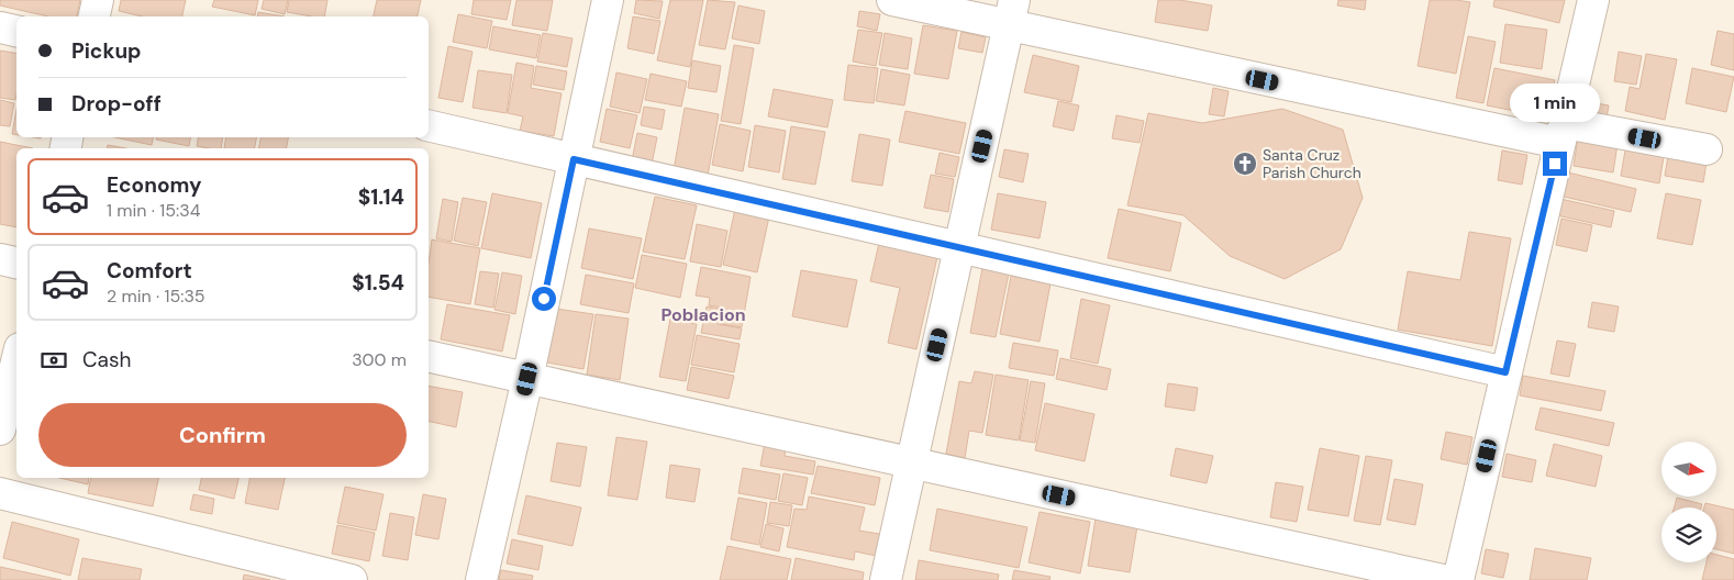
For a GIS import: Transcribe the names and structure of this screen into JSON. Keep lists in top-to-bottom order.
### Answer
{
  "districts": ["Poblacion"],
  "places": {
    "church": ["Santa Cruz Parish Church"]
  },
  "north": "right",
  "page": {
    "banner": ["Pickup", "Drop-off"],
    "bubble": "1 min",
    "list": [
      {
        "name": "Economy",
        "note": "1 min · 15:34",
        "value": "$1.14"
      },
      {
        "name": "Comfort",
        "note": "2 min · 15:35",
        "value": "$1.54"
      }
    ],
    "pay": ["Cash", "300 m"],
    "buttons": "Confirm"
  }
}
